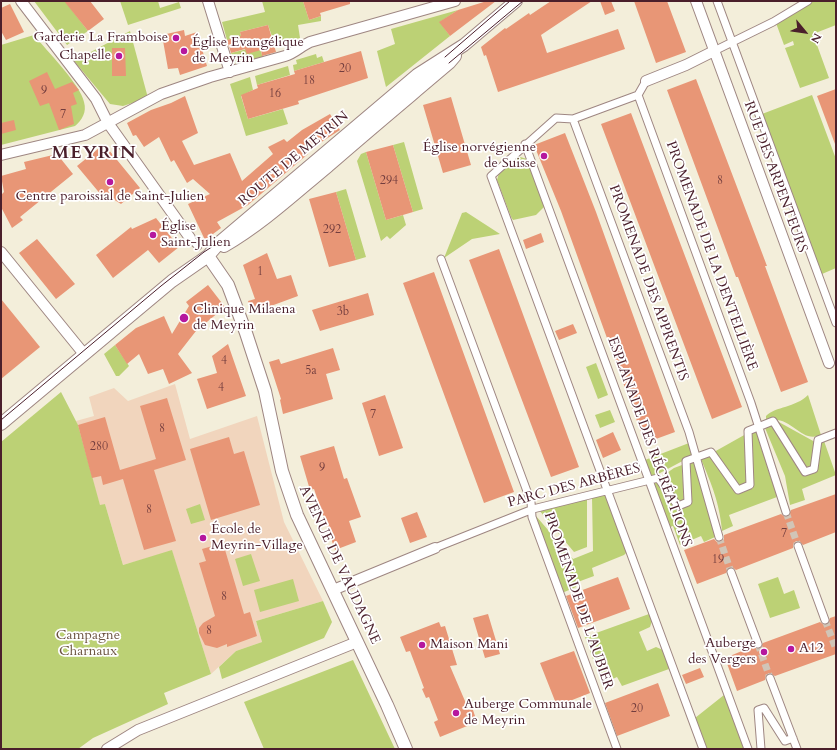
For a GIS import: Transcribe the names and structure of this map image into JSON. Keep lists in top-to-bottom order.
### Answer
{
  "streets": {
    "street": [
      "ROUTE DE MEYRIN",
      "RUE DES ARPENTEURS",
      "PROMENADE DE LA DENTELLIÈRE",
      "PROMENADE DES APPRENTIS",
      "ESPLANADE DES RÉCRÉATIONS",
      "PARC DES ARBÈRES",
      "AVENUE DE VAUDAGNE",
      "PROMENADE DE L'AUBIER"
    ]
  },
  "crossings": [
    ["ROUTE DE MEYRIN", "AVENUE DE VAUDAGNE"],
    ["PROMENADE DES APPRENTIS", "PARC DES ARBÈRES"],
    ["ESPLANADE DES RÉCRÉATIONS", "PARC DES ARBÈRES"],
    ["PARC DES ARBÈRES", "AVENUE DE VAUDAGNE"],
    ["PARC DES ARBÈRES", "PROMENADE DE L'AUBIER"]
  ],
  "districts": ["MEYRIN"],
  "parks": ["Campagne Charnaux"],
  "places": [
    "Garderie La Framboise",
    "Église Evangélique de Meyrin",
    "Chapelle",
    "Église norvégienne de Suisse",
    "Centre paroissial de Saint-Julien",
    "Église Saint-Julien",
    "Clinique Milaena de Meyrin",
    "École de Meyrin-Village",
    "Maison Mani",
    "A12",
    "Auberge des Vergers",
    "Auberge Communale de Meyrin"
  ],
  "house_numbers": [
    "20",
    "18",
    "9",
    "16",
    "7",
    "294",
    "8",
    "292",
    "1",
    "3b",
    "4",
    "5a",
    "4",
    "7",
    "8",
    "280",
    "9",
    "8",
    "7",
    "19",
    "8",
    "8",
    "20"
  ],
  "north": "bottom right"
}
